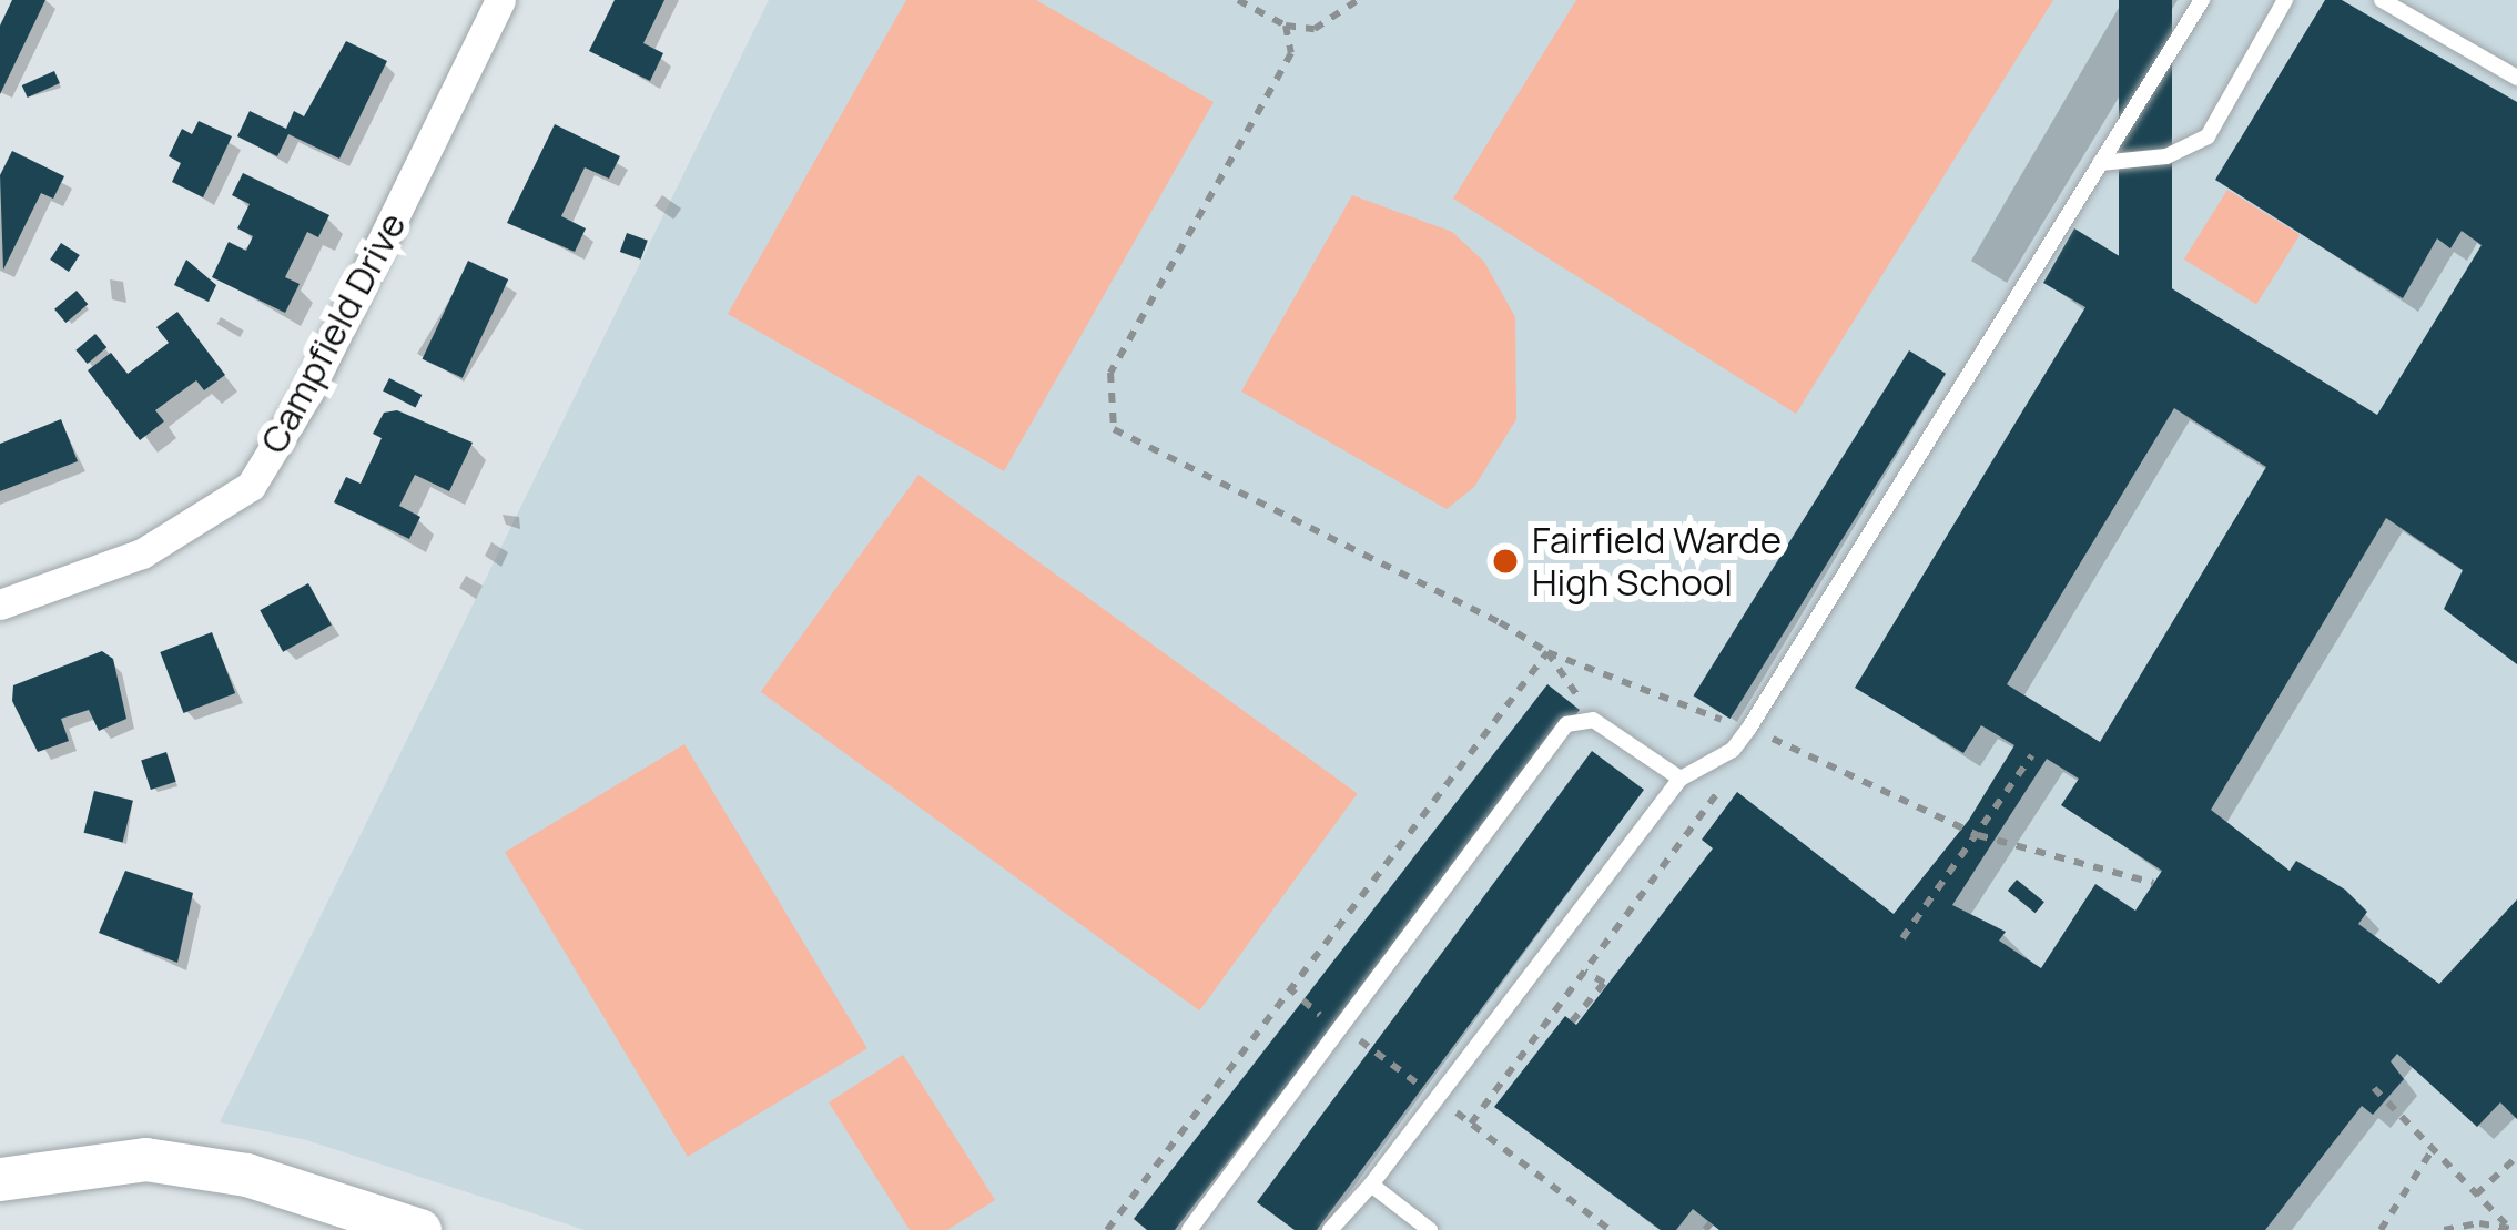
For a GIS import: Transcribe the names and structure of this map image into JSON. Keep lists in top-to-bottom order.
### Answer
{
  "streets": {
    "street": ["Campfield Drive"]
  },
  "places": ["Fairfield Warde High School"]
}
